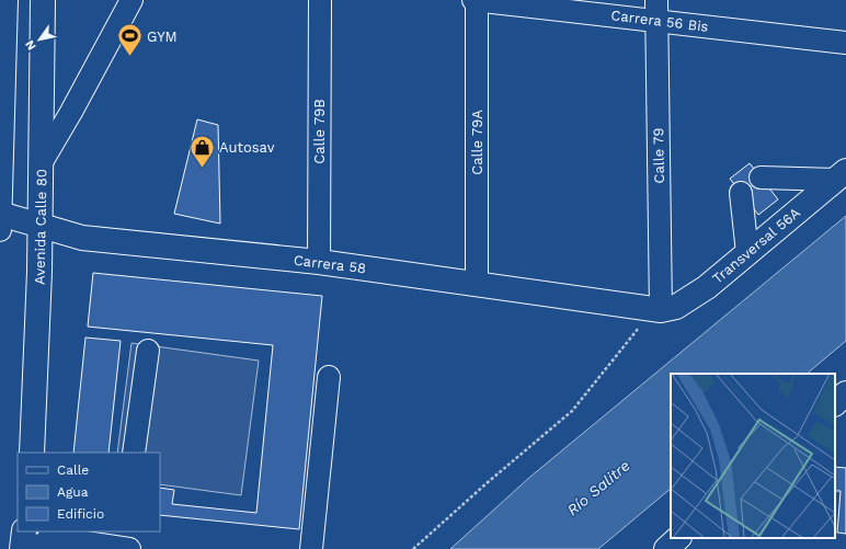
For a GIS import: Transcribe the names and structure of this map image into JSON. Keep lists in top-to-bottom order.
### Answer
{
  "streets": {
    "main road": ["Avenida Calle 80", "Transversal 56A", "Carrera 58"],
    "street": [
      "Carrera 56 Bis",
      "Calle 79B",
      "Calle 79A",
      "Calle 79"
    ]
  },
  "crossings": [
    ["Carrera 56 Bis", "Calle 79A"],
    ["Carrera 56 Bis", "Calle 79"],
    ["Calle 79B", "Carrera 58"],
    ["Calle 79A", "Carrera 58"],
    ["Calle 79", "Transversal 56A"],
    ["Calle 79", "Carrera 58"],
    ["Avenida Calle 80", "Carrera 58"],
    ["Transversal 56A", "Carrera 58"]
  ],
  "water": ["Río Salitre"],
  "places": {
    "sports": ["GYM"],
    "shop": ["Autosav"]
  },
  "legend": ["Calle", "Agua", "Edificio"],
  "north": "bottom left"
}
